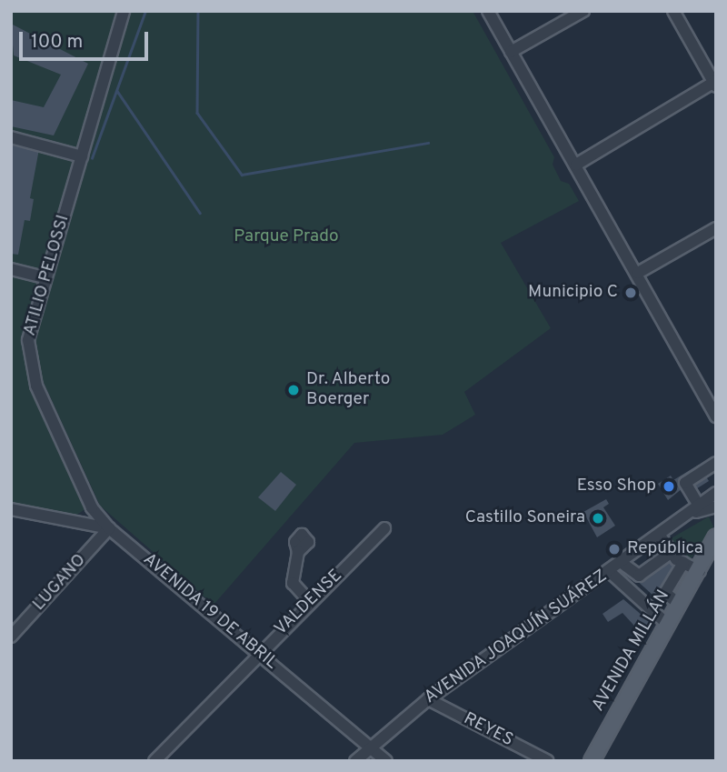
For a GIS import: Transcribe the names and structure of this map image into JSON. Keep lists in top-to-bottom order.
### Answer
{
  "streets": {
    "main road": ["AVENIDA MILLÁN"],
    "street": [
      "ATILIO PELOSSI",
      "LUGANO",
      "VALDENSE",
      "AVENIDA 19 DE ABRIL",
      "AVENIDA JOAQUÍN SUÁREZ",
      "REYES"
    ]
  },
  "crossings": [
    ["ATILIO PELOSSI", "LUGANO"],
    ["ATILIO PELOSSI", "AVENIDA 19 DE ABRIL"],
    ["LUGANO", "AVENIDA 19 DE ABRIL"],
    ["VALDENSE", "AVENIDA 19 DE ABRIL"],
    ["AVENIDA 19 DE ABRIL", "AVENIDA JOAQUÍN SUÁREZ"],
    ["AVENIDA JOAQUÍN SUÁREZ", "REYES"]
  ],
  "parks": ["Parque Prado"],
  "places": [
    "Municipio C",
    "Dr. Alberto Boerger",
    "Esso Shop",
    "Castillo Soneira",
    "República"
  ],
  "scale_bar": "100 m"
}
